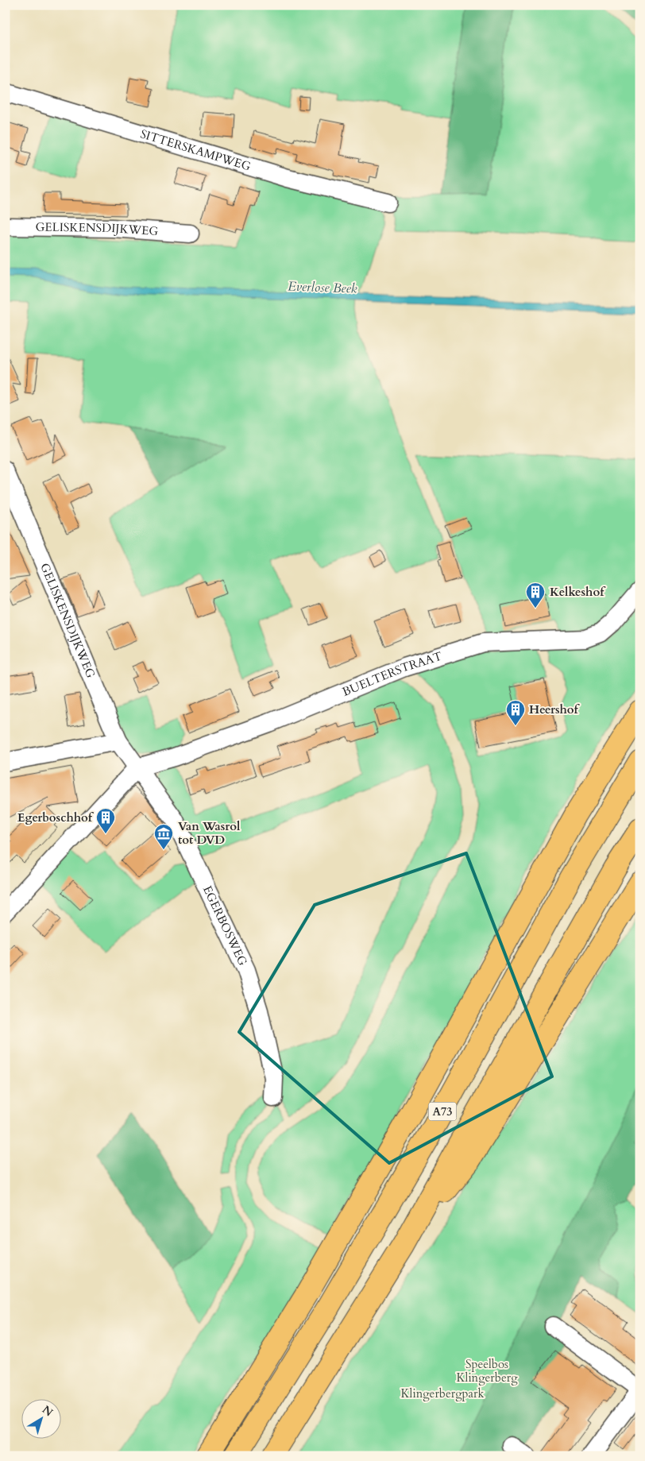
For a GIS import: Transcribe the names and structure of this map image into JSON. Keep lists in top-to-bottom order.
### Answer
{
  "streets": {
    "highway": ["A73"],
    "street": [
      "SITTERSKAMPWEG",
      "GELISKENSDIJKWEG",
      "BUELTERSTRAAT",
      "EGERBOSWEG"
    ]
  },
  "crossings": [
    ["GELISKENSDIJKWEG", "BUELTERSTRAAT"],
    ["GELISKENSDIJKWEG", "EGERBOSWEG"],
    ["BUELTERSTRAAT", "EGERBOSWEG"]
  ],
  "water": ["Everlose Beek"],
  "parks": ["Speelbos Klingerberg", "Klingerbergpark"],
  "places": {
    "building": ["Kelkeshof", "Heershof", "Egerboschhof"],
    "museum": ["Van Wasrol tot DVD"]
  },
  "north": "top right"
}
